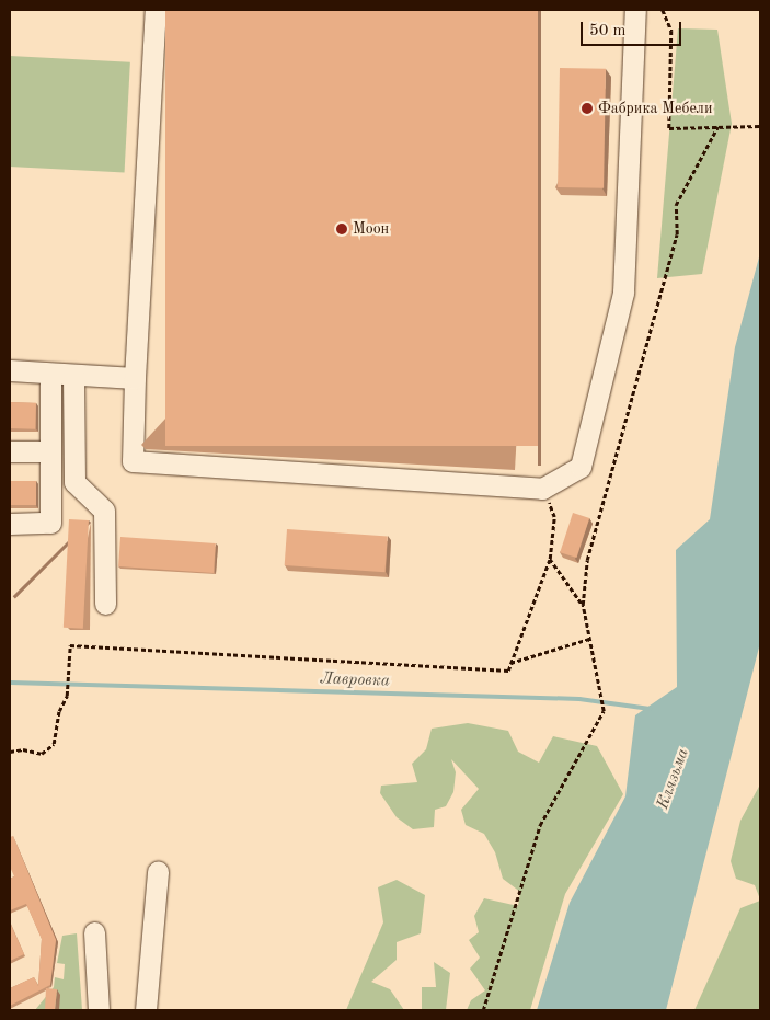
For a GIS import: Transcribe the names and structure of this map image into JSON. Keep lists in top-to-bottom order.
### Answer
{
  "water": ["Лавровка", "Клязьма"],
  "places": ["Фабрика Мебели", "Моон"],
  "scale_bar": "50 m"
}
